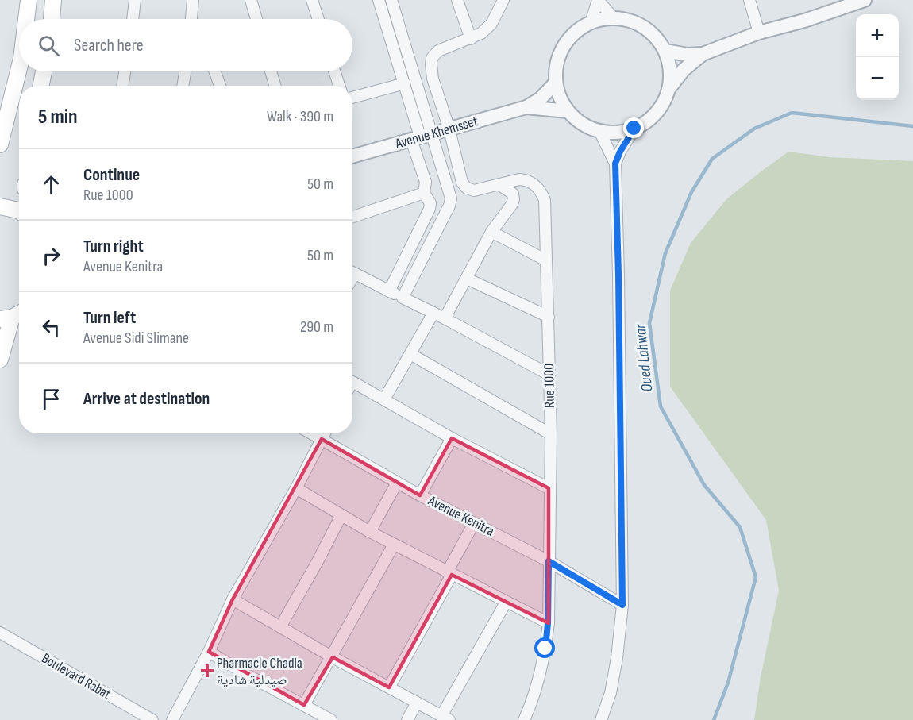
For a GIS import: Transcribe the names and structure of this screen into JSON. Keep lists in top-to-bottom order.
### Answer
{
  "streets": {
    "street": [
      "Avenue Khemsset",
      "Rue 1000",
      "Avenue Kenitra",
      "Boulevard Rabat"
    ]
  },
  "crossings": [
    ["Avenue Khemsset", "Rue 1000"],
    ["Rue 1000", "Avenue Kenitra"]
  ],
  "water": ["Oued Lahwar"],
  "places": {
    "health": ["Pharmacie Chadia صيدلية شادية"]
  },
  "page": {
    "map_buttons": ["+", "−"],
    "search": "Search here",
    "heading": ["5 min", "Walk · 390 m"],
    "list": [
      ["Continue", "Rue 1000", "50 m"],
      ["Turn right", "Avenue Kenitra", "50 m"],
      ["Turn left", "Avenue Sidi Slimane", "290 m"],
      "Arrive at destination"
    ]
  }
}
